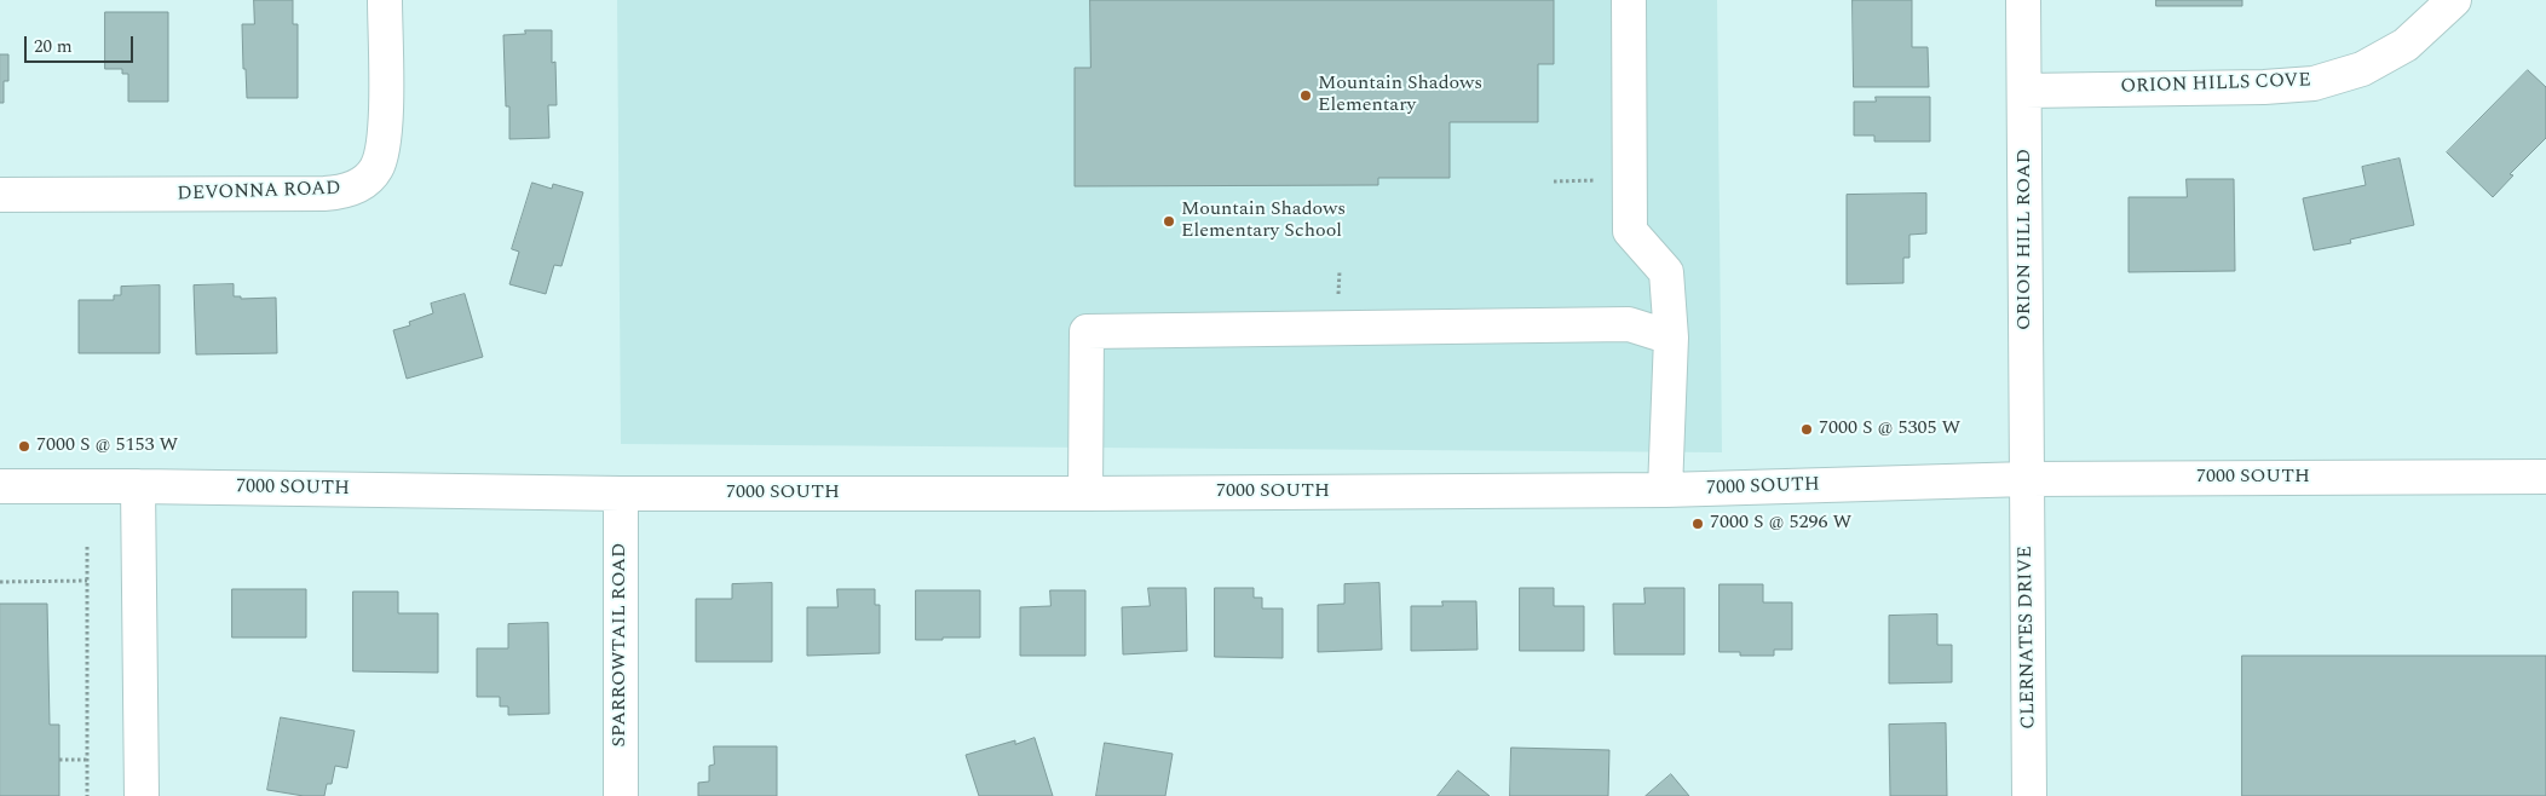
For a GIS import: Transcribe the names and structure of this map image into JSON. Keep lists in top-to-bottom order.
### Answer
{
  "streets": {
    "street": [
      "ORION HILLS COVE",
      "DEVONNA ROAD",
      "ORION HILL ROAD",
      "7000 SOUTH",
      "CLERNATES DRIVE",
      "SPARROWTAIL ROAD"
    ]
  },
  "crossings": [
    ["ORION HILLS COVE", "ORION HILL ROAD"],
    ["ORION HILL ROAD", "7000 SOUTH"],
    ["ORION HILL ROAD", "CLERNATES DRIVE"],
    ["7000 SOUTH", "CLERNATES DRIVE"],
    ["7000 SOUTH", "SPARROWTAIL ROAD"]
  ],
  "places": [
    "Mountain Shadows Elementary",
    "Mountain Shadows Elementary School",
    "7000 S @ 5305 W",
    "7000 S @ 5153 W",
    "7000 S @ 5296 W"
  ],
  "scale_bar": "20 m"
}
